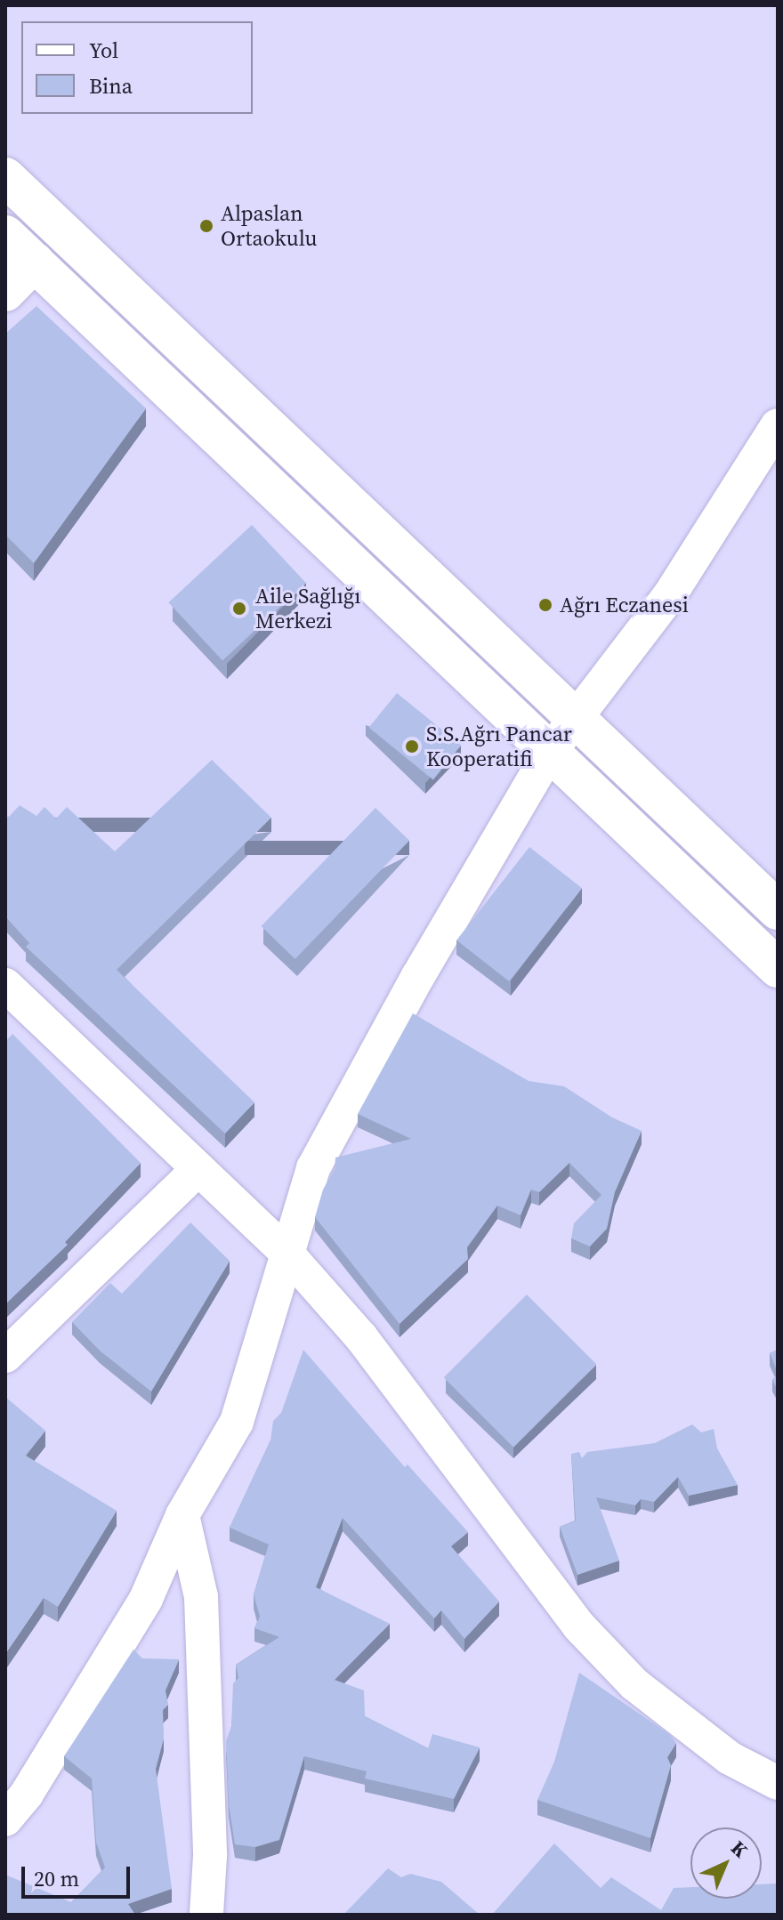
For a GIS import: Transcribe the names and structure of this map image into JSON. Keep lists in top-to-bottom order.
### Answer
{
  "places": [
    "Alpaslan Ortaokulu",
    "Ağrı Eczanesi",
    "Aile Sağlığı Merkezi",
    "S.S.Ağrı Pancar Kooperatifi"
  ],
  "legend": ["Yol", "Bina"],
  "scale_bar": "20 m",
  "north": "top right"
}
